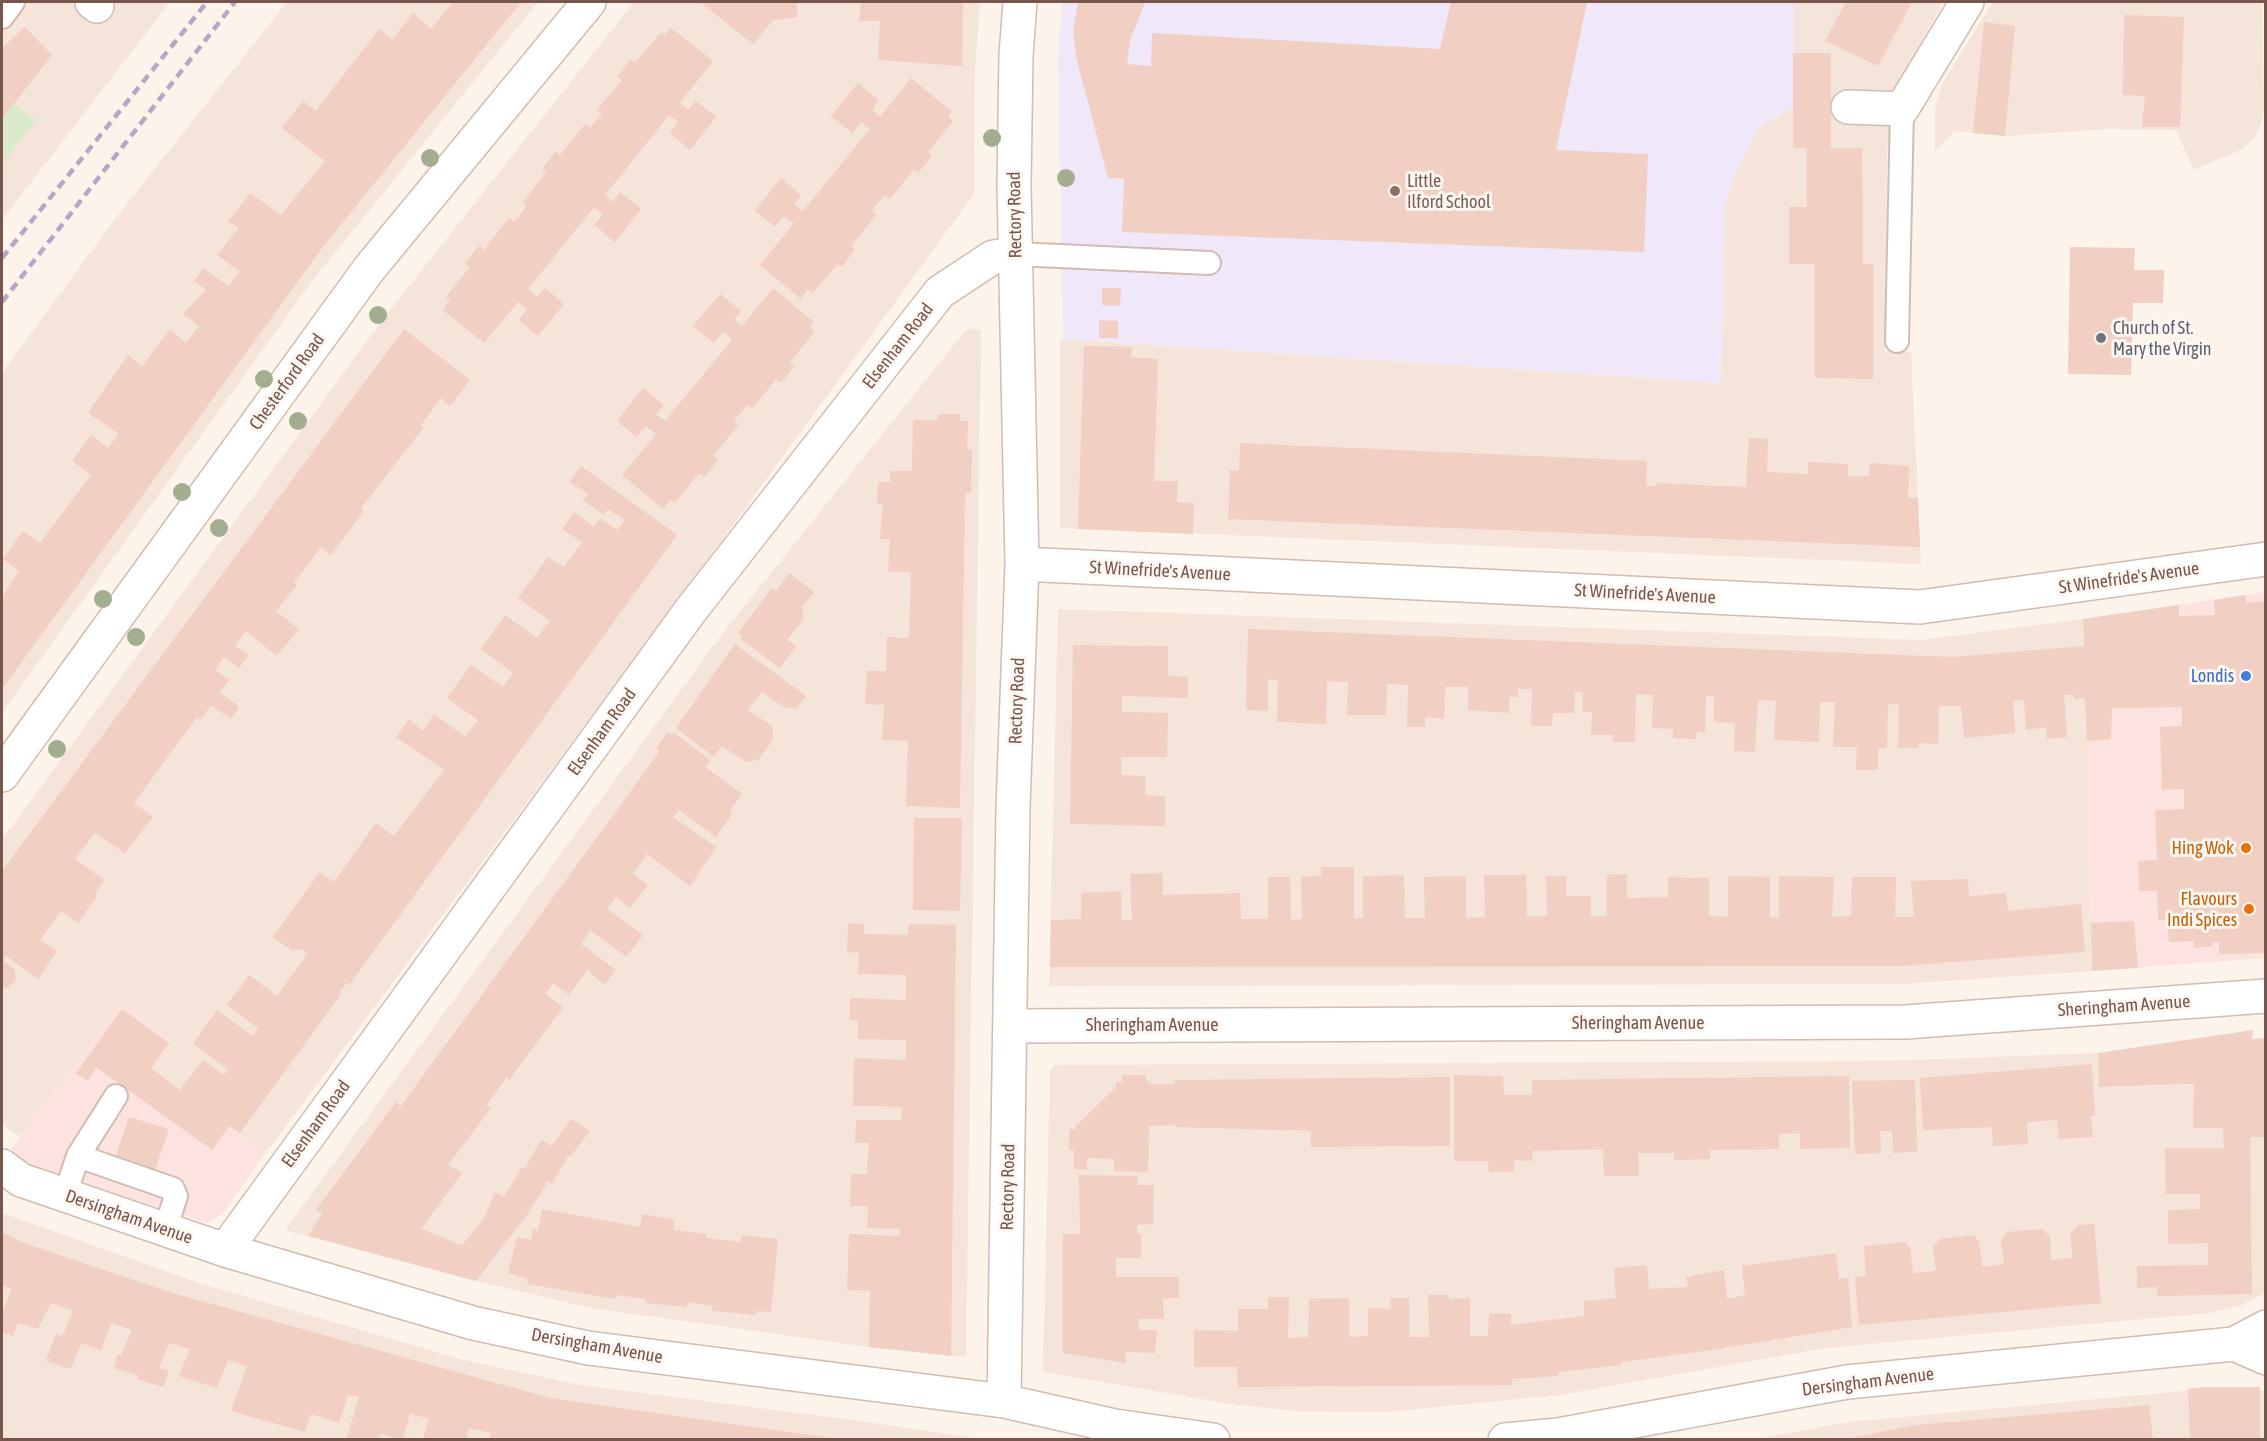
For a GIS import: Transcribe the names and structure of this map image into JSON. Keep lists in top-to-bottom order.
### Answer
{
  "streets": {
    "street": [
      "Rectory Road",
      "Elsenham Road",
      "Chesterford Road",
      "St Winefride's Avenue",
      "Sheringham Avenue",
      "Dersingham Avenue"
    ]
  },
  "crossings": [
    ["Rectory Road", "Elsenham Road"],
    ["Rectory Road", "St Winefride's Avenue"],
    ["Rectory Road", "Sheringham Avenue"],
    ["Rectory Road", "Dersingham Avenue"],
    ["Elsenham Road", "Dersingham Avenue"]
  ],
  "places": [
    "Little Ilford School",
    "Church of St. Mary the Virgin",
    "Londis",
    "Hing Wok",
    "Flavours Indi Spices"
  ]
}
